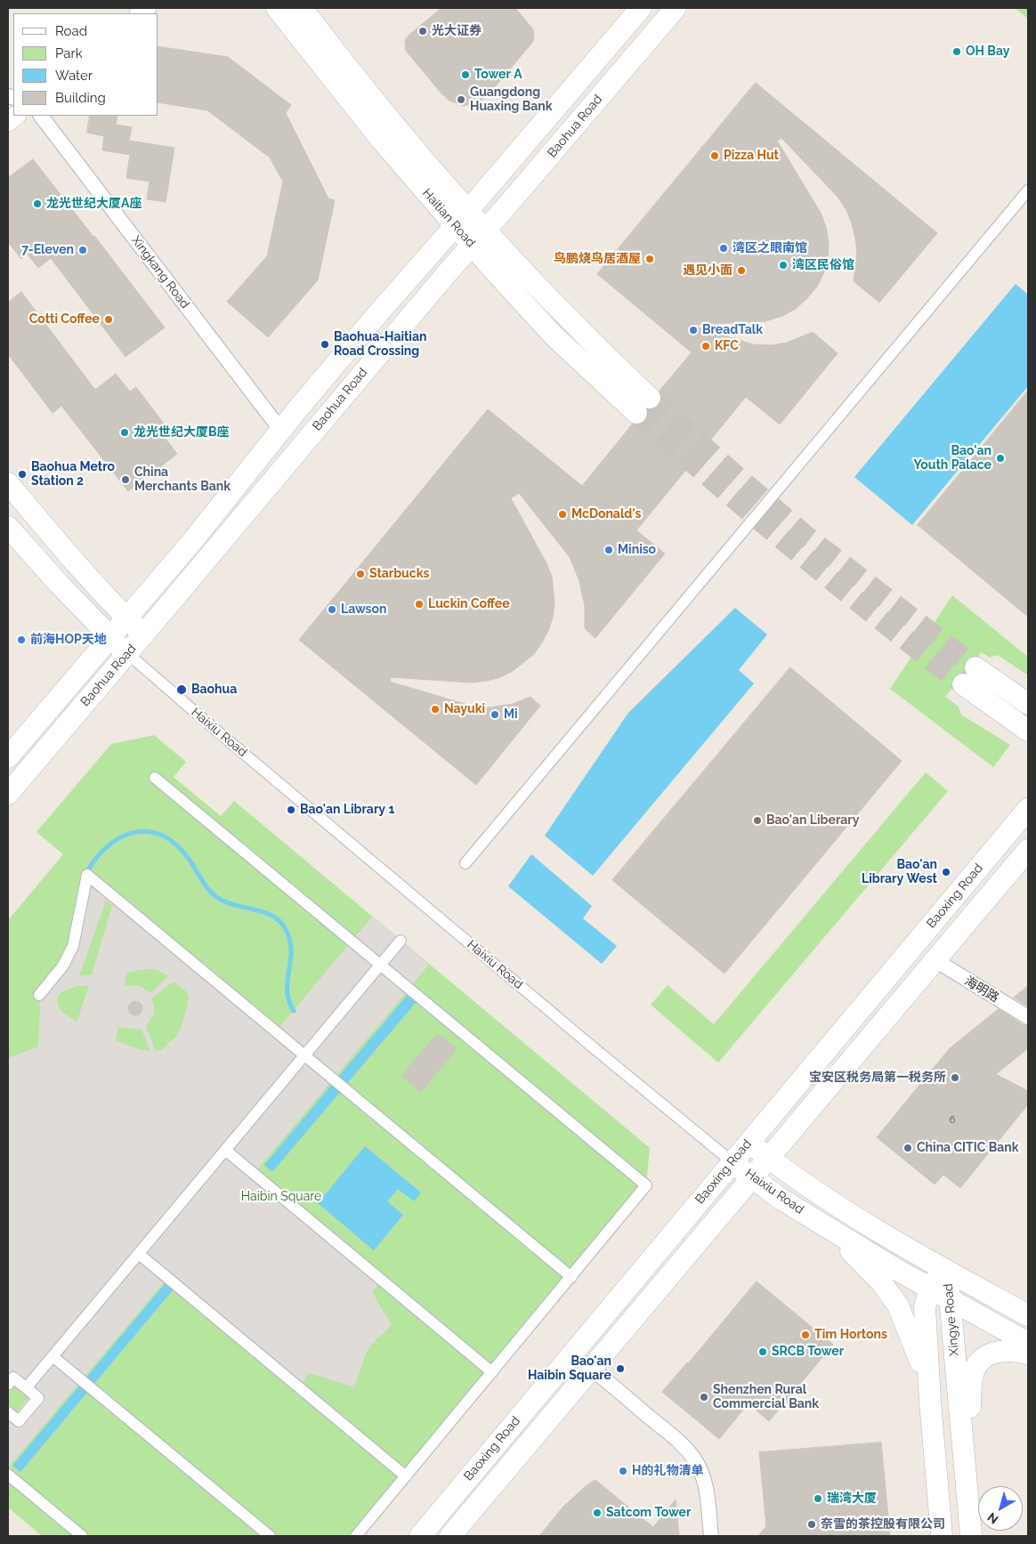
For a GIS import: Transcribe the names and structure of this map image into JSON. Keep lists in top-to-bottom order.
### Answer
{
  "streets": {
    "main road": [
      "Baohua Road",
      "Haitian Road",
      "Haixiu Road",
      "Baoxing Road",
      "Xingye Road"
    ],
    "street": ["Xingkang Road", "海明路"]
  },
  "crossings": [
    ["Baohua Road", "Haitian Road"],
    ["Baohua Road", "Xingkang Road"],
    ["Baohua Road", "Haixiu Road"],
    ["Haixiu Road", "Baoxing Road"],
    ["Haixiu Road", "Xingye Road"],
    ["Baoxing Road", "海明路"]
  ],
  "parks": ["Haibin Square"],
  "places": [
    "光大证券",
    "OH Bay",
    "Tower A",
    "Guangdong Huaxing Bank",
    "Pizza Hut",
    "龙光世纪大厦A座",
    "湾区之眼南馆",
    "7-Eleven",
    "鸟鹏烧鸟居酒屋",
    "湾区民俗馆",
    "遇见小面",
    "Cotti Coffee",
    "BreadTalk",
    "Baohua-Haitian Road Crossing",
    "KFC",
    "龙光世纪大厦B座",
    "Bao'an Youth Palace",
    "Baohua Metro Station 2",
    "China Merchants Bank",
    "McDonald's",
    "Miniso",
    "Starbucks",
    "Luckin Coffee",
    "Lawson",
    "前海HOP天地",
    "Baohua",
    "Nayuki",
    "Mi",
    "Bao'an Library 1",
    "Bao'an Liberary",
    "Bao'an Library West",
    "宝安区税务局第一税务所",
    "China CITIC Bank",
    "Tim Hortons",
    "SRCB Tower",
    "Bao'an Haibin Square",
    "Shenzhen Rural Commercial Bank",
    "H的礼物清单",
    "瑞湾大厦",
    "Satcom Tower",
    "奈雪的茶控股有限公司"
  ],
  "house_numbers": ["6"],
  "legend": [
    "Road",
    "Park",
    "Water",
    "Building"
  ],
  "north": "bottom left"
}
